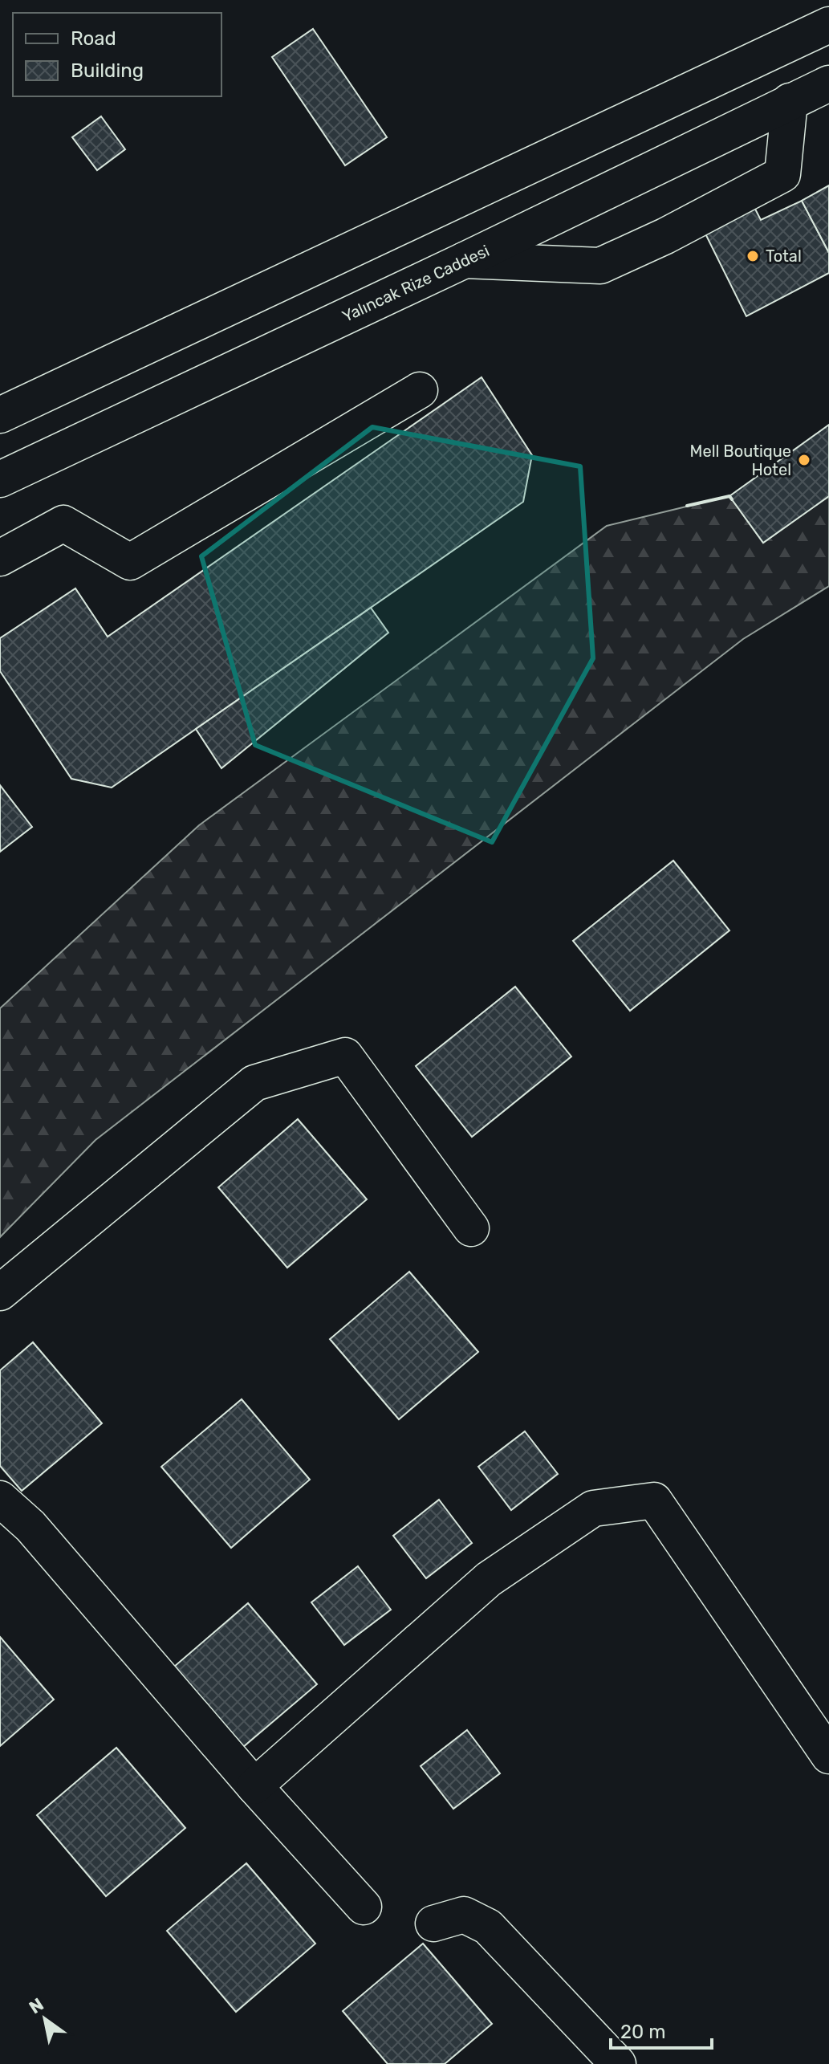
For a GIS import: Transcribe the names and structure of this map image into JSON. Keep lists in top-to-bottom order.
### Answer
{
  "streets": {
    "main road": ["Yalıncak Rize Caddesi"]
  },
  "places": ["Total", "Mell Boutique Hotel"],
  "legend": ["Road", "Building"],
  "scale_bar": "20 m",
  "north": "top left"
}
